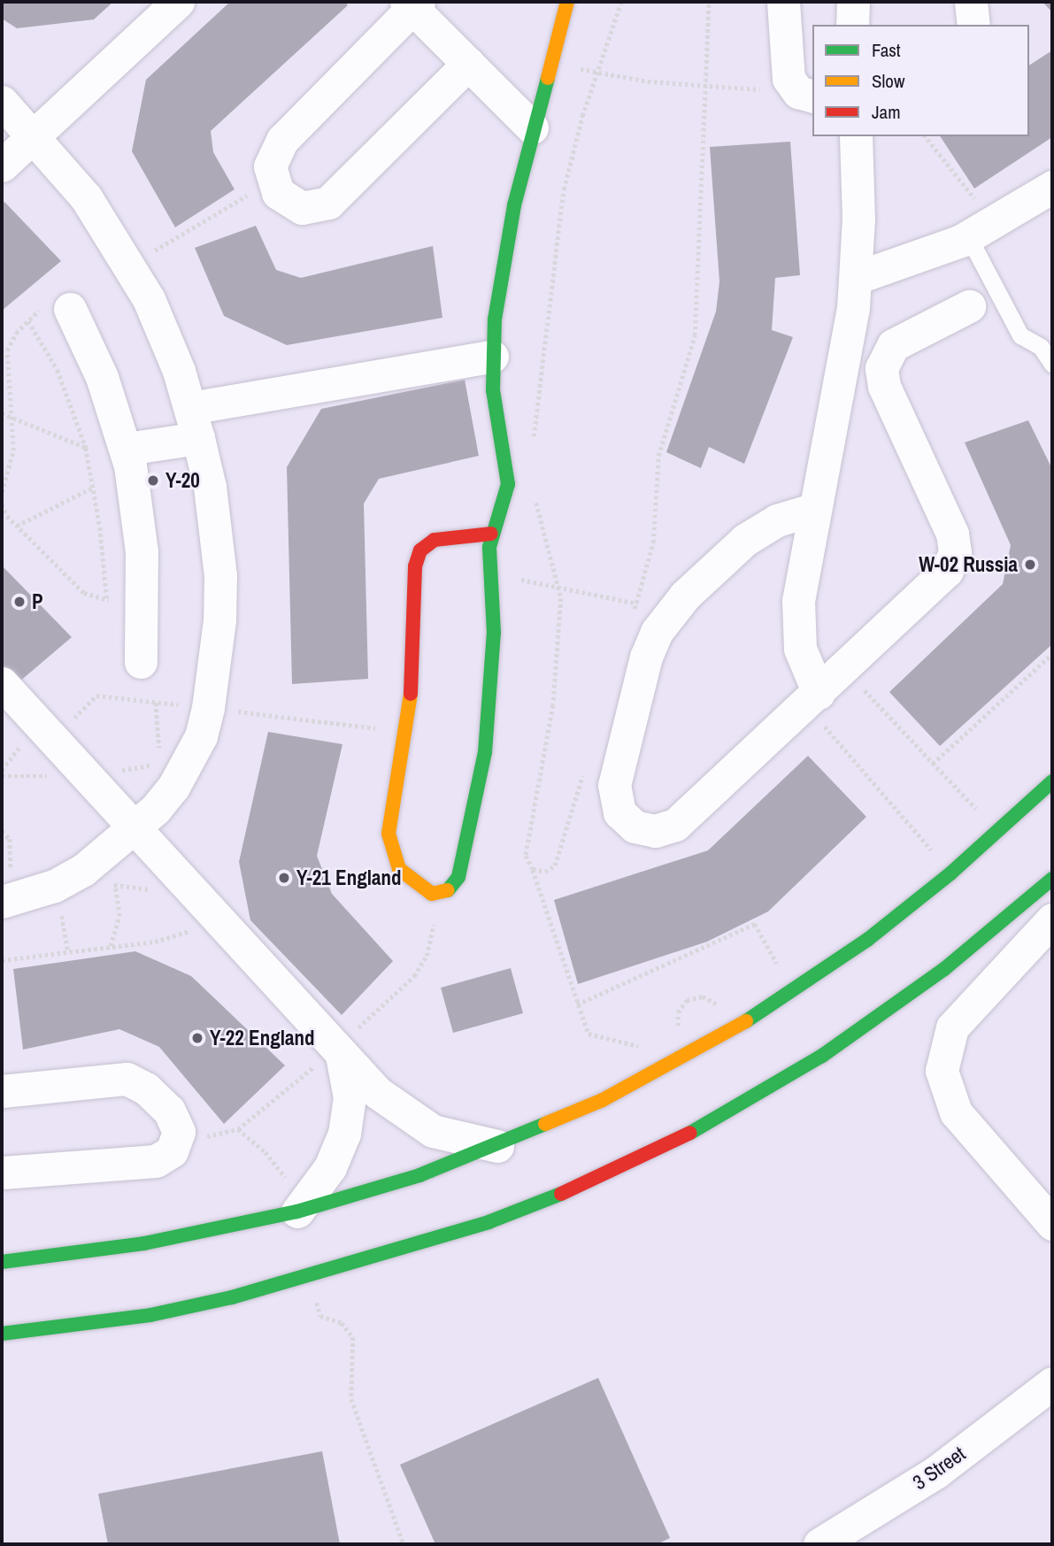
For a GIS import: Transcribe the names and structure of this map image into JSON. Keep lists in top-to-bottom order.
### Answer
{
  "streets": {
    "street": ["3 Street"]
  },
  "places": [
    "Y-20",
    "W-02 Russia",
    "P",
    "Y-21 England",
    "Y-22 England"
  ],
  "legend": ["Fast", "Slow", "Jam"]
}
